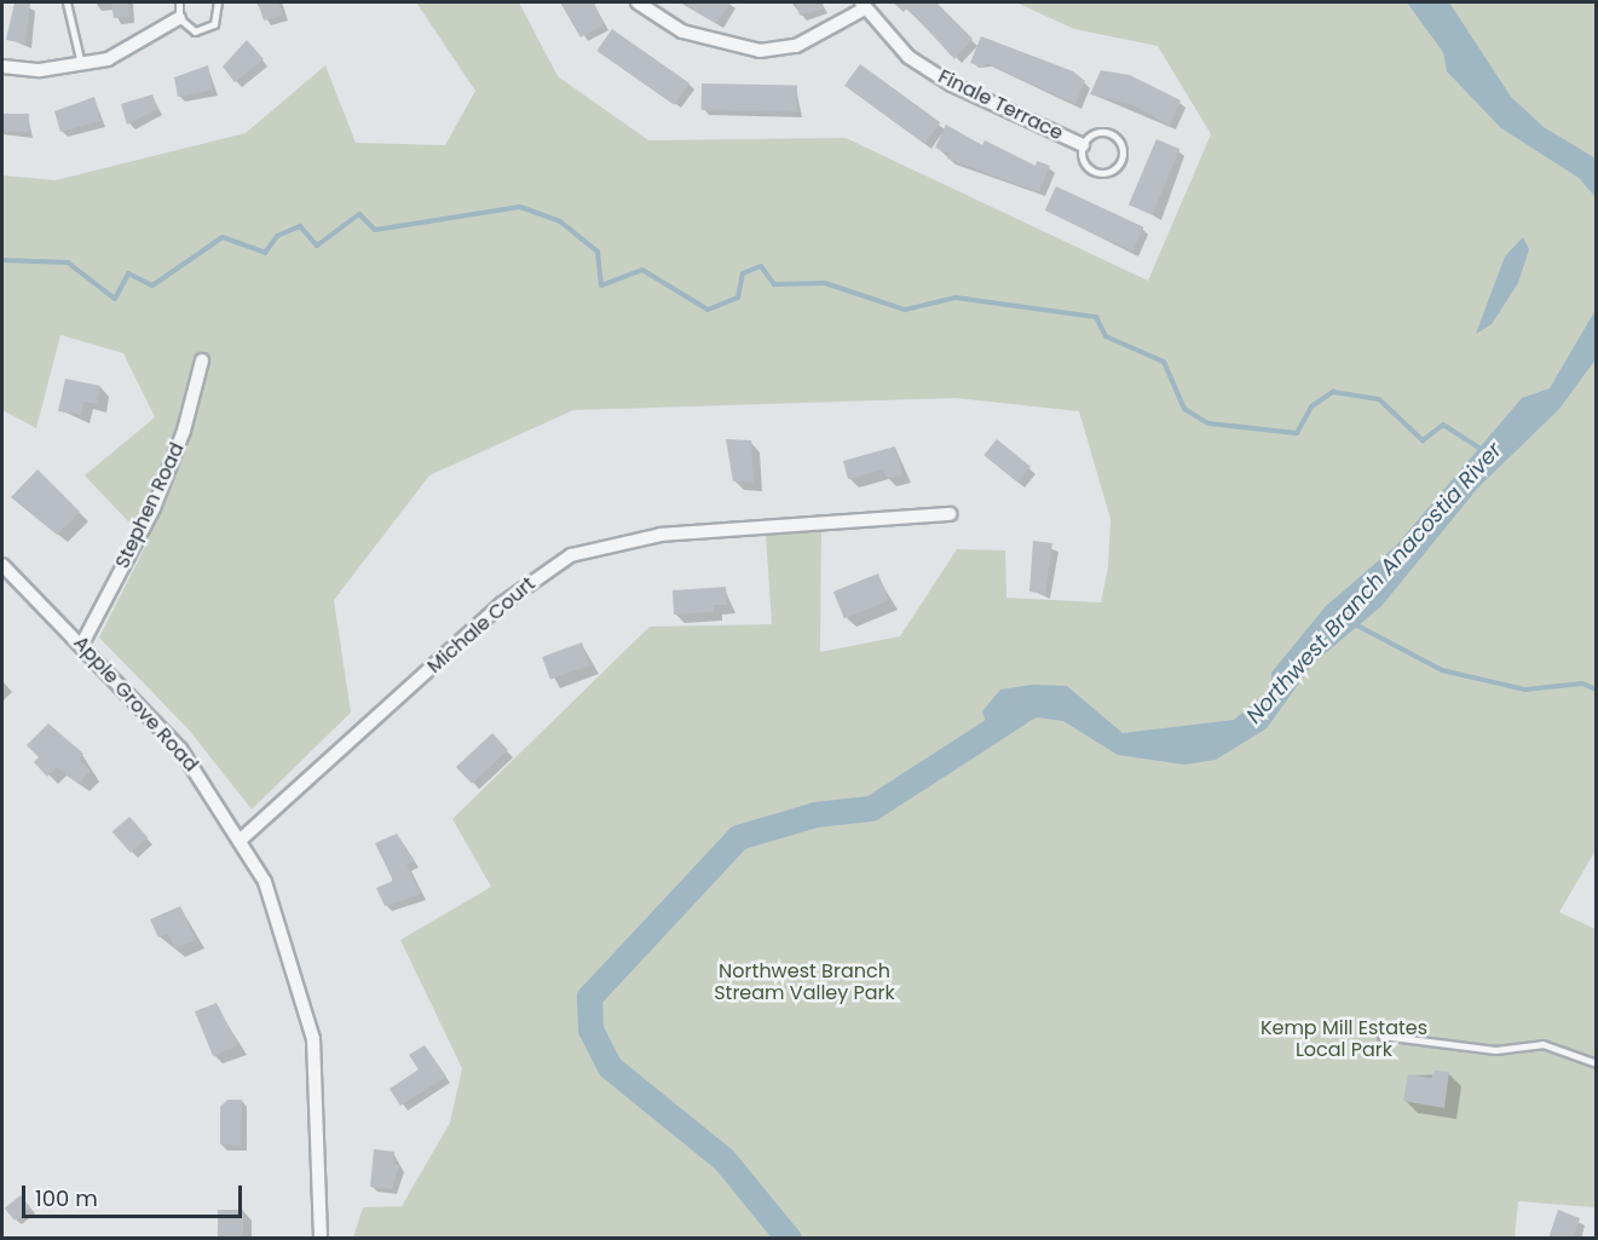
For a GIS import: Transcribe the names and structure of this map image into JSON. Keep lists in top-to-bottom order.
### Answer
{
  "streets": {
    "street": [
      "Finale Terrace",
      "Stephen Road",
      "Michale Court",
      "Apple Grove Road"
    ]
  },
  "crossings": [
    ["Stephen Road", "Apple Grove Road"],
    ["Michale Court", "Apple Grove Road"]
  ],
  "water": ["Northwest Branch Anacostia River"],
  "parks": ["Northwest Branch Stream Valley Park", "Kemp Mill Estates Local Park"],
  "scale_bar": "100 m"
}
